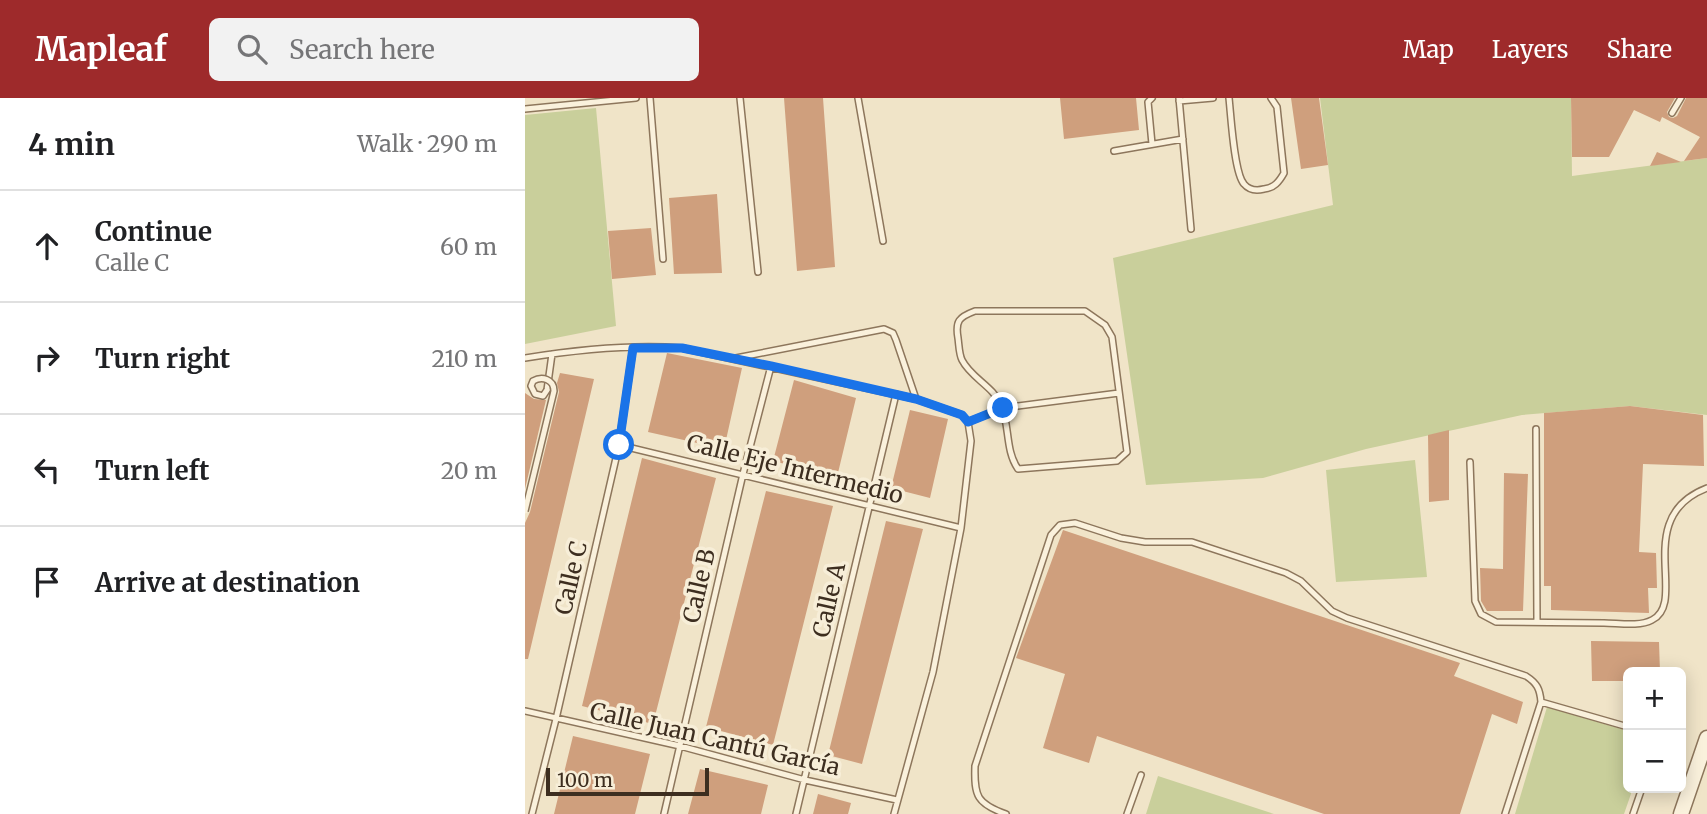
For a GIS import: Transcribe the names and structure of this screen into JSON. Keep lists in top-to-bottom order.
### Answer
{
  "streets": {
    "lane": [
      "Calle Eje Intermedio",
      "Calle C",
      "Calle B",
      "Calle A",
      "Calle Juan Cantú García"
    ]
  },
  "crossings": [
    ["Calle Eje Intermedio", "Calle C"],
    ["Calle Eje Intermedio", "Calle B"],
    ["Calle Eje Intermedio", "Calle A"],
    ["Calle C", "Calle Juan Cantú García"],
    ["Calle B", "Calle Juan Cantú García"],
    ["Calle A", "Calle Juan Cantú García"]
  ],
  "scale_bar": "100 m",
  "page": {
    "header": "Mapleaf",
    "search": "Search here",
    "nav": ["Map", "Layers", "Share"],
    "heading": ["4 min", "Walk · 290 m"],
    "list": [
      ["Continue", "Calle C", "60 m"],
      ["Turn right", "210 m"],
      ["Turn left", "20 m"],
      "Arrive at destination"
    ],
    "map_buttons": ["+", "−"],
    "scale": "100 m"
  }
}
